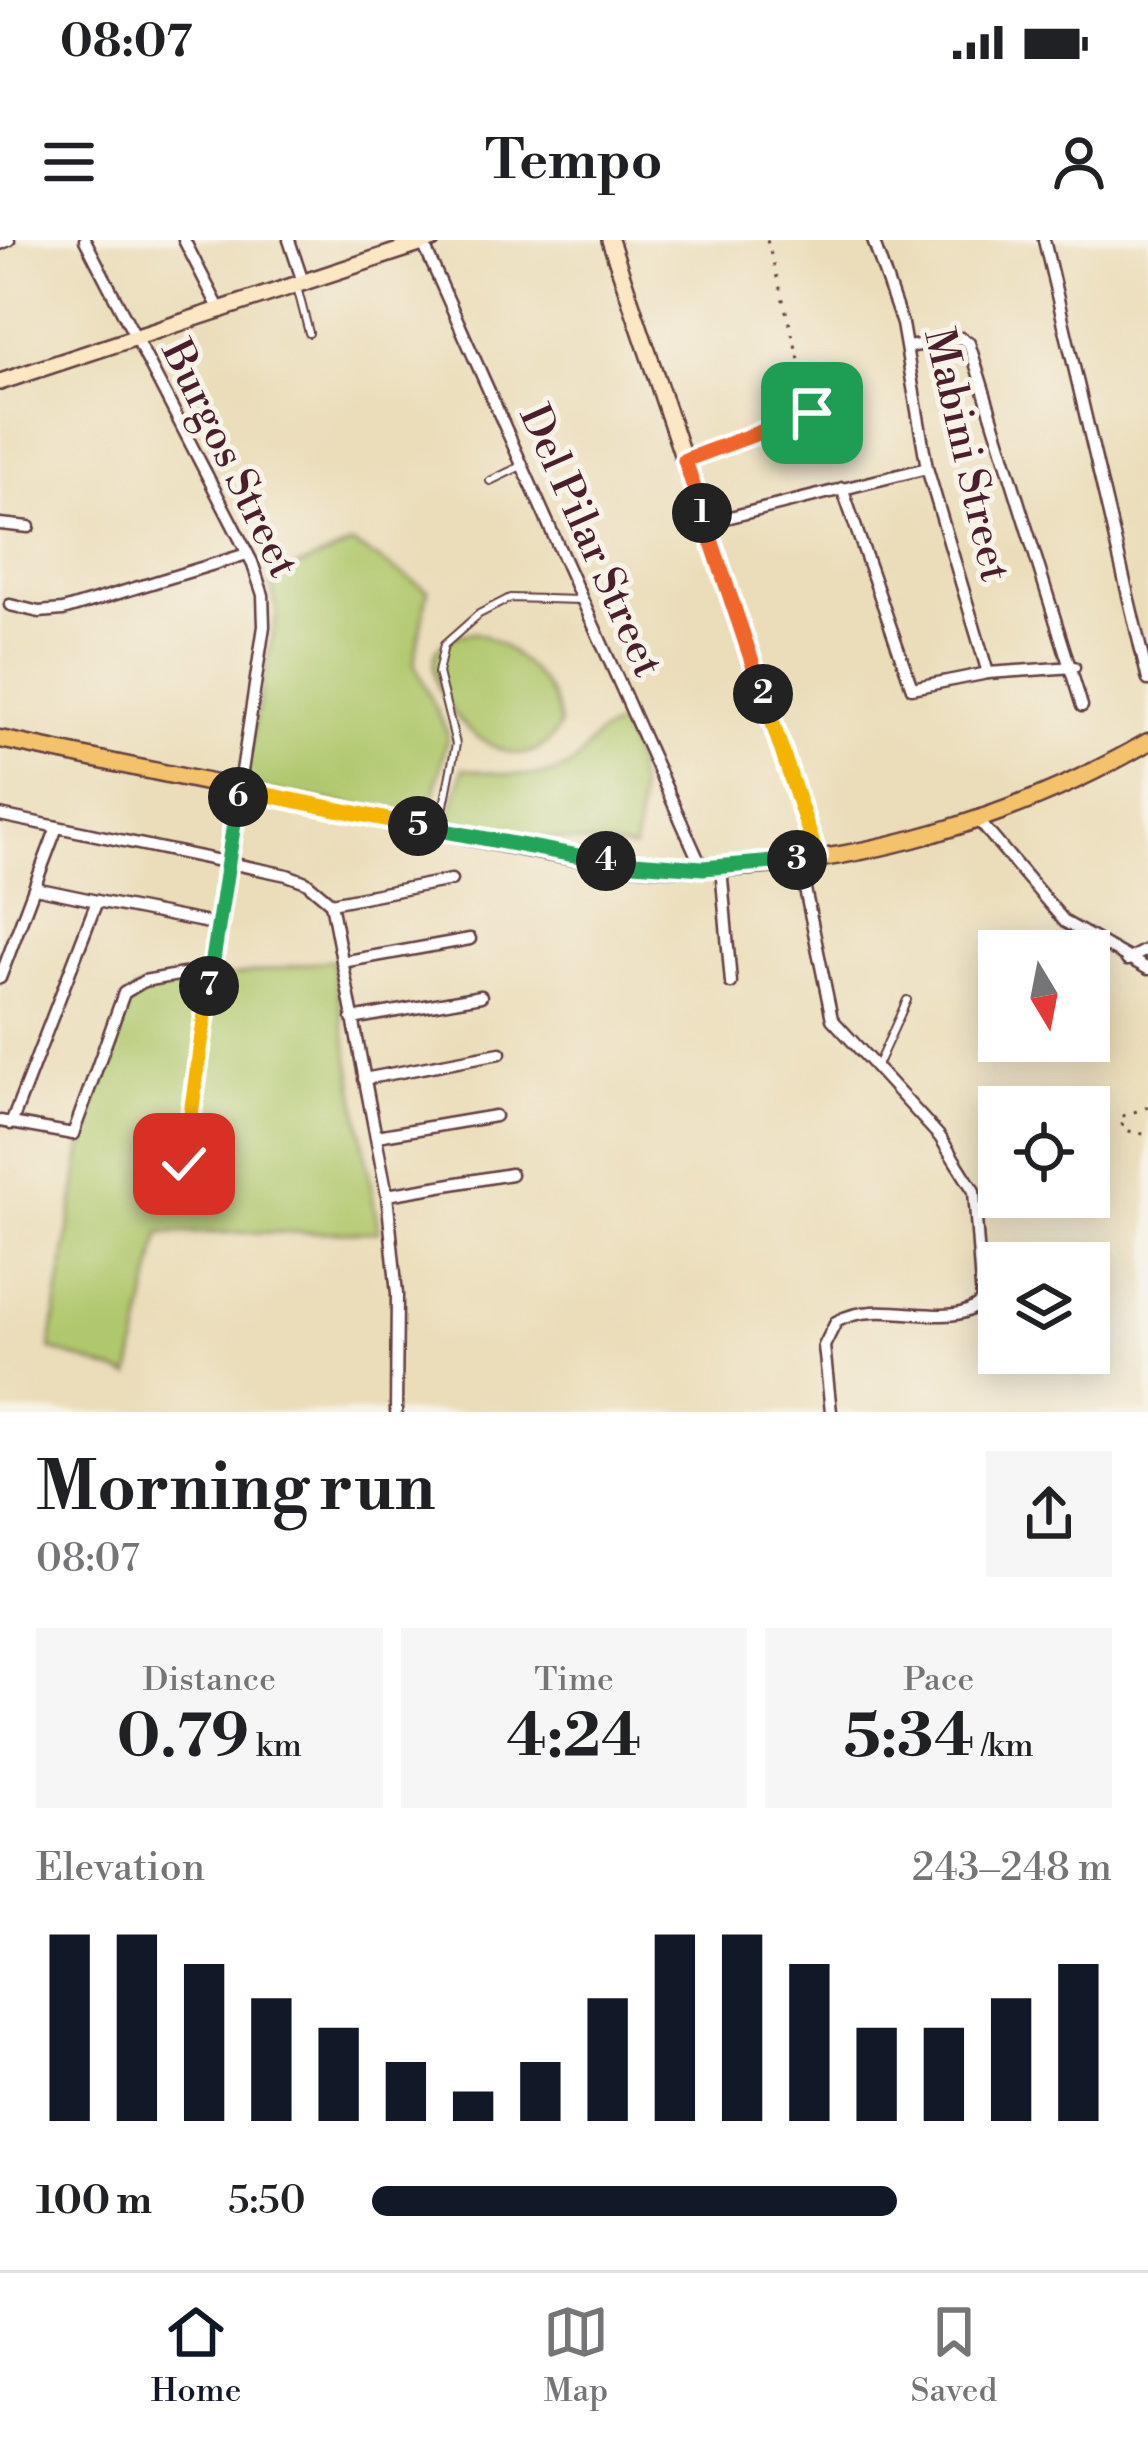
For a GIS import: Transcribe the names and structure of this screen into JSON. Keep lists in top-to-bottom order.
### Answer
{
  "streets": {
    "street": ["Mabini Street", "Burgos Street", "Del Pilar Street"]
  },
  "north": "bottom",
  "page": {
    "status": "08:07",
    "header": "Tempo",
    "pins": [
      "1",
      "2",
      "6",
      "5",
      "3",
      "4",
      "7"
    ],
    "heading": ["Morning run", "08:07"],
    "stats": [
      ["Distance", "0.79 km"],
      ["Time", "4:24"],
      ["Pace", "5:34 /km"]
    ],
    "chart": ["Elevation", "243–248 m"],
    "list": [
      {
        "name": "100 m",
        "note": "5:50"
      }
    ],
    "tabs": ["Home", "Map", "Saved"]
  }
}
